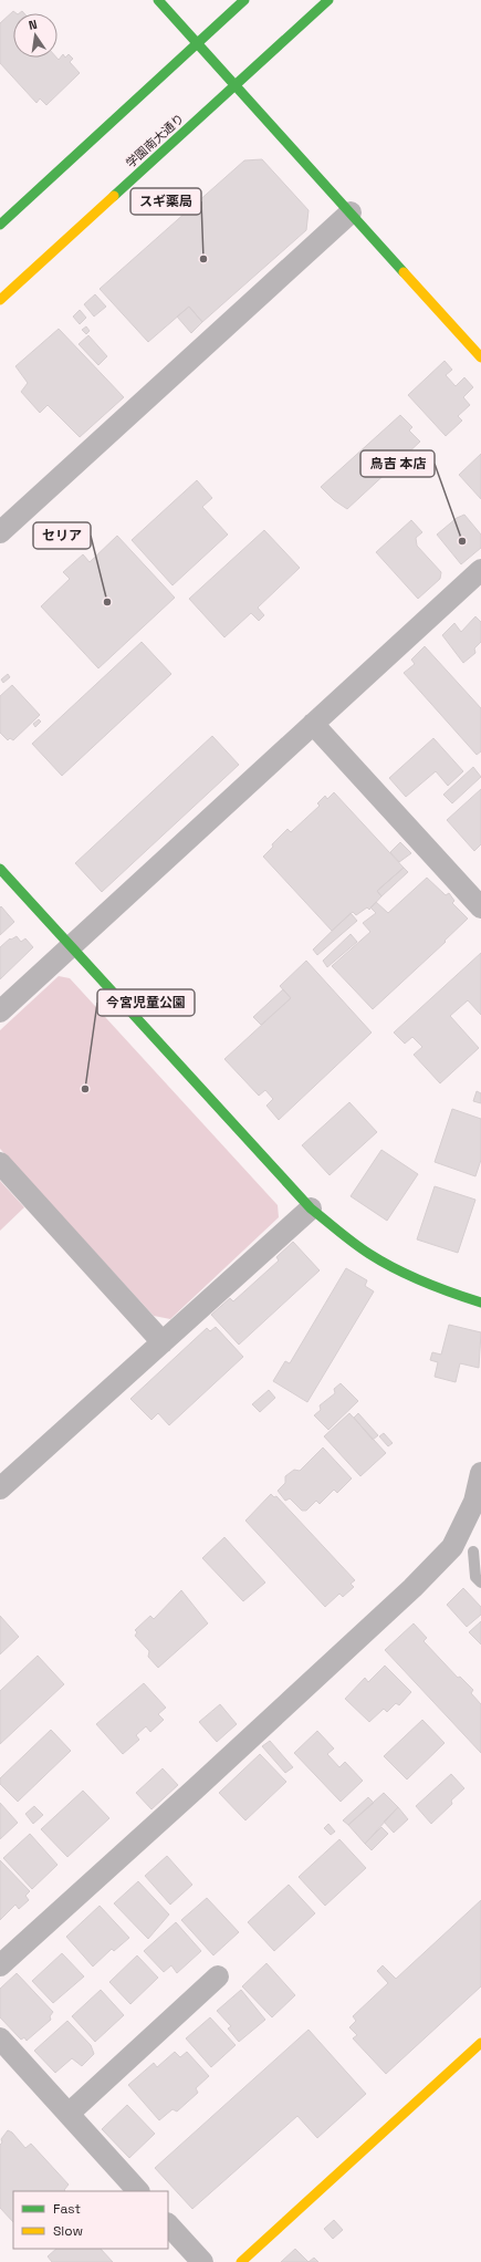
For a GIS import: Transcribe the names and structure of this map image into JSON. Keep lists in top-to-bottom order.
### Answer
{
  "streets": {
    "street": ["学園南大通り"]
  },
  "places": [
    "スギ薬局",
    "鳥吉 本店",
    "セリア",
    "今宮児童公園"
  ],
  "legend": ["Fast", "Slow"],
  "north": "top"
}
